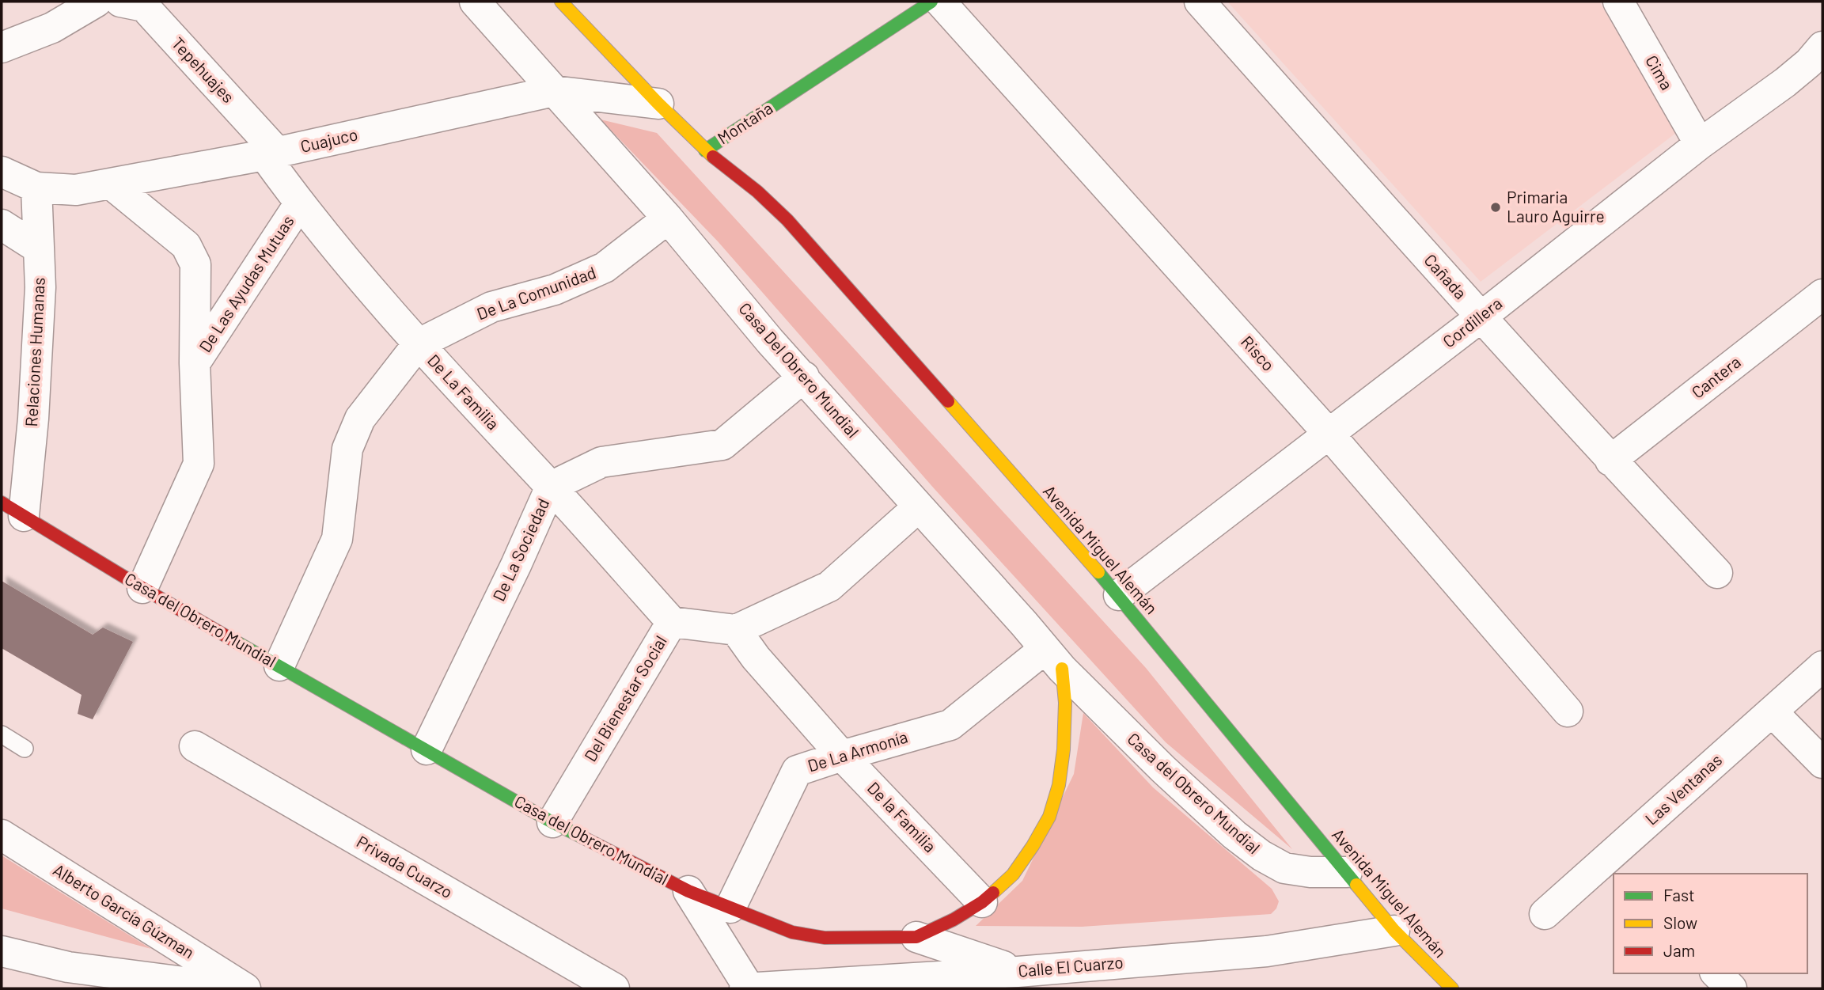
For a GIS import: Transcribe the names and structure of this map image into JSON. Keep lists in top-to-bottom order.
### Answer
{
  "streets": {
    "street": [
      "Tepehuajes",
      "Cima",
      "Montaña",
      "Cuajuco",
      "Cañada",
      "De Las Ayudas Mutuas",
      "De La Comunidad",
      "Cordillera",
      "Relaciones Humanas",
      "Risco",
      "Casa Del Obrero Mundial",
      "Cantera",
      "De La Familia",
      "De La Sociedad",
      "Avenida Miguel Alemán",
      "Casa del Obrero Mundial",
      "Del Bienestar Social",
      "De La Armonía",
      "Las Ventanas",
      "De la Familia",
      "Privada Cuarzo",
      "Alberto García Gúzman",
      "Calle El Cuarzo"
    ]
  },
  "crossings": [
    ["Tepehuajes", "Cuajuco"],
    ["Tepehuajes", "De La Familia"],
    ["Cima", "Cordillera"],
    ["Montaña", "Cuajuco"],
    ["Montaña", "Avenida Miguel Alemán"],
    ["Cuajuco", "De Las Ayudas Mutuas"],
    ["Cuajuco", "Relaciones Humanas"],
    ["Cuajuco", "Casa Del Obrero Mundial"],
    ["Cuajuco", "De La Familia"],
    ["Cañada", "Cordillera"],
    ["Cañada", "Cantera"],
    ["De Las Ayudas Mutuas", "De La Familia"],
    ["De Las Ayudas Mutuas", "Casa del Obrero Mundial"],
    ["De La Comunidad", "Casa Del Obrero Mundial"],
    ["De La Comunidad", "De La Familia"],
    ["De La Comunidad", "Casa del Obrero Mundial"],
    ["Cordillera", "Risco"],
    ["Cordillera", "Avenida Miguel Alemán"],
    ["Relaciones Humanas", "Casa del Obrero Mundial"],
    ["Casa Del Obrero Mundial", "De La Sociedad"],
    ["Casa Del Obrero Mundial", "Casa del Obrero Mundial"],
    ["Casa Del Obrero Mundial", "De La Armonía"],
    ["De La Familia", "De La Sociedad"],
    ["De La Familia", "Del Bienestar Social"],
    ["De La Sociedad", "Casa del Obrero Mundial"],
    ["Avenida Miguel Alemán", "Casa del Obrero Mundial"],
    ["Avenida Miguel Alemán", "Calle El Cuarzo"],
    ["Casa del Obrero Mundial", "Del Bienestar Social"],
    ["Casa del Obrero Mundial", "De La Armonía"],
    ["Casa del Obrero Mundial", "De la Familia"],
    ["Del Bienestar Social", "De la Familia"],
    ["De La Armonía", "De la Familia"]
  ],
  "places": ["Primaria Lauro Aguirre"],
  "legend": ["Fast", "Slow", "Jam"]
}
